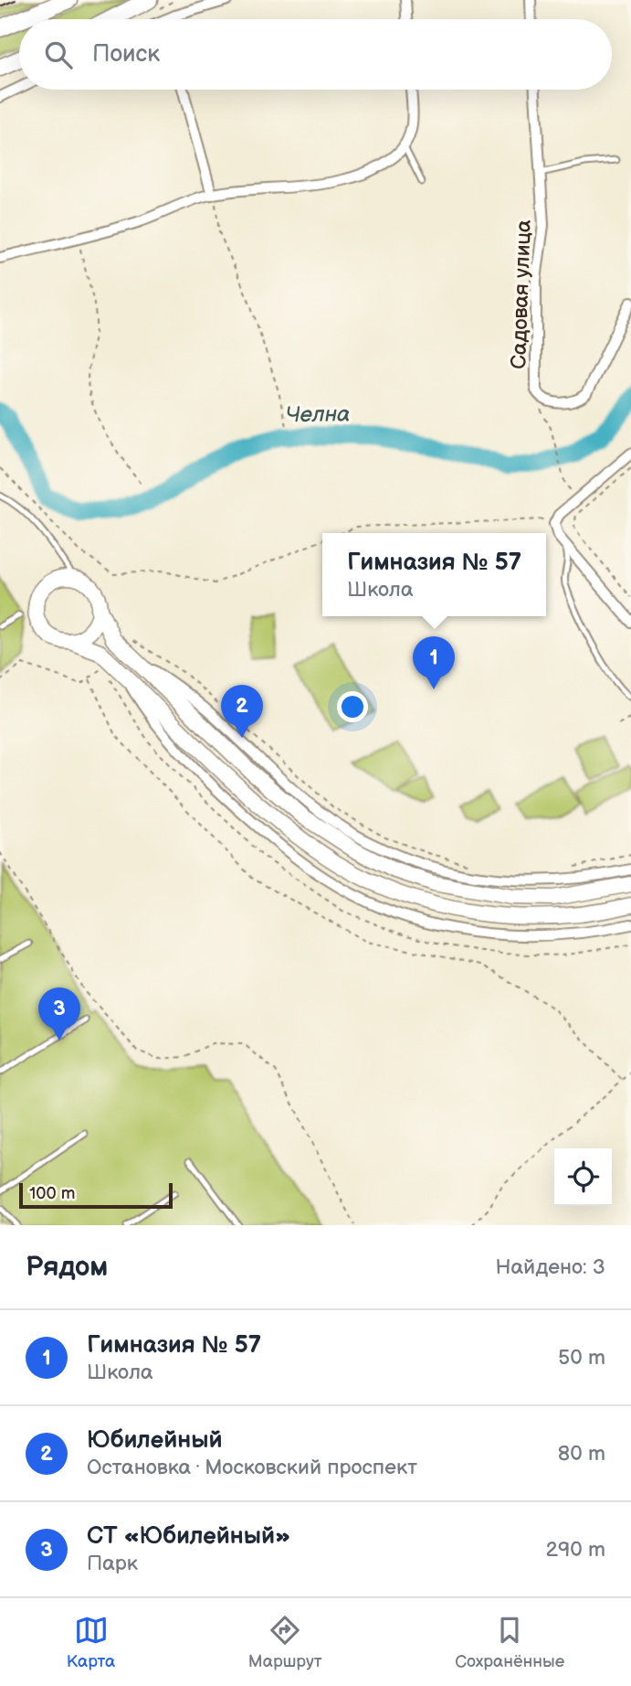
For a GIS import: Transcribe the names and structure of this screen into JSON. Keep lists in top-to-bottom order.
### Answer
{
  "streets": {
    "street": ["Садовая улица"]
  },
  "water": ["Челна"],
  "scale_bar": "100 m",
  "page": {
    "search": "Поиск",
    "popup": ["Гимназия № 57", "Школа"],
    "pins": ["1", "2", "3"],
    "scale": "100 m",
    "heading": ["Рядом", "Найдено: 3"],
    "list": [
      {
        "mark": "1",
        "name": "Гимназия № 57",
        "note": "Школа",
        "value": "50 m"
      },
      {
        "mark": "2",
        "name": "Юбилейный",
        "note": "Остановка · Московский проспект",
        "value": "80 m"
      },
      {
        "mark": "3",
        "name": "СТ «Юбилейный»",
        "note": "Парк",
        "value": "290 m"
      }
    ],
    "nav": ["Карта", "Маршрут", "Сохранённые"]
  }
}
